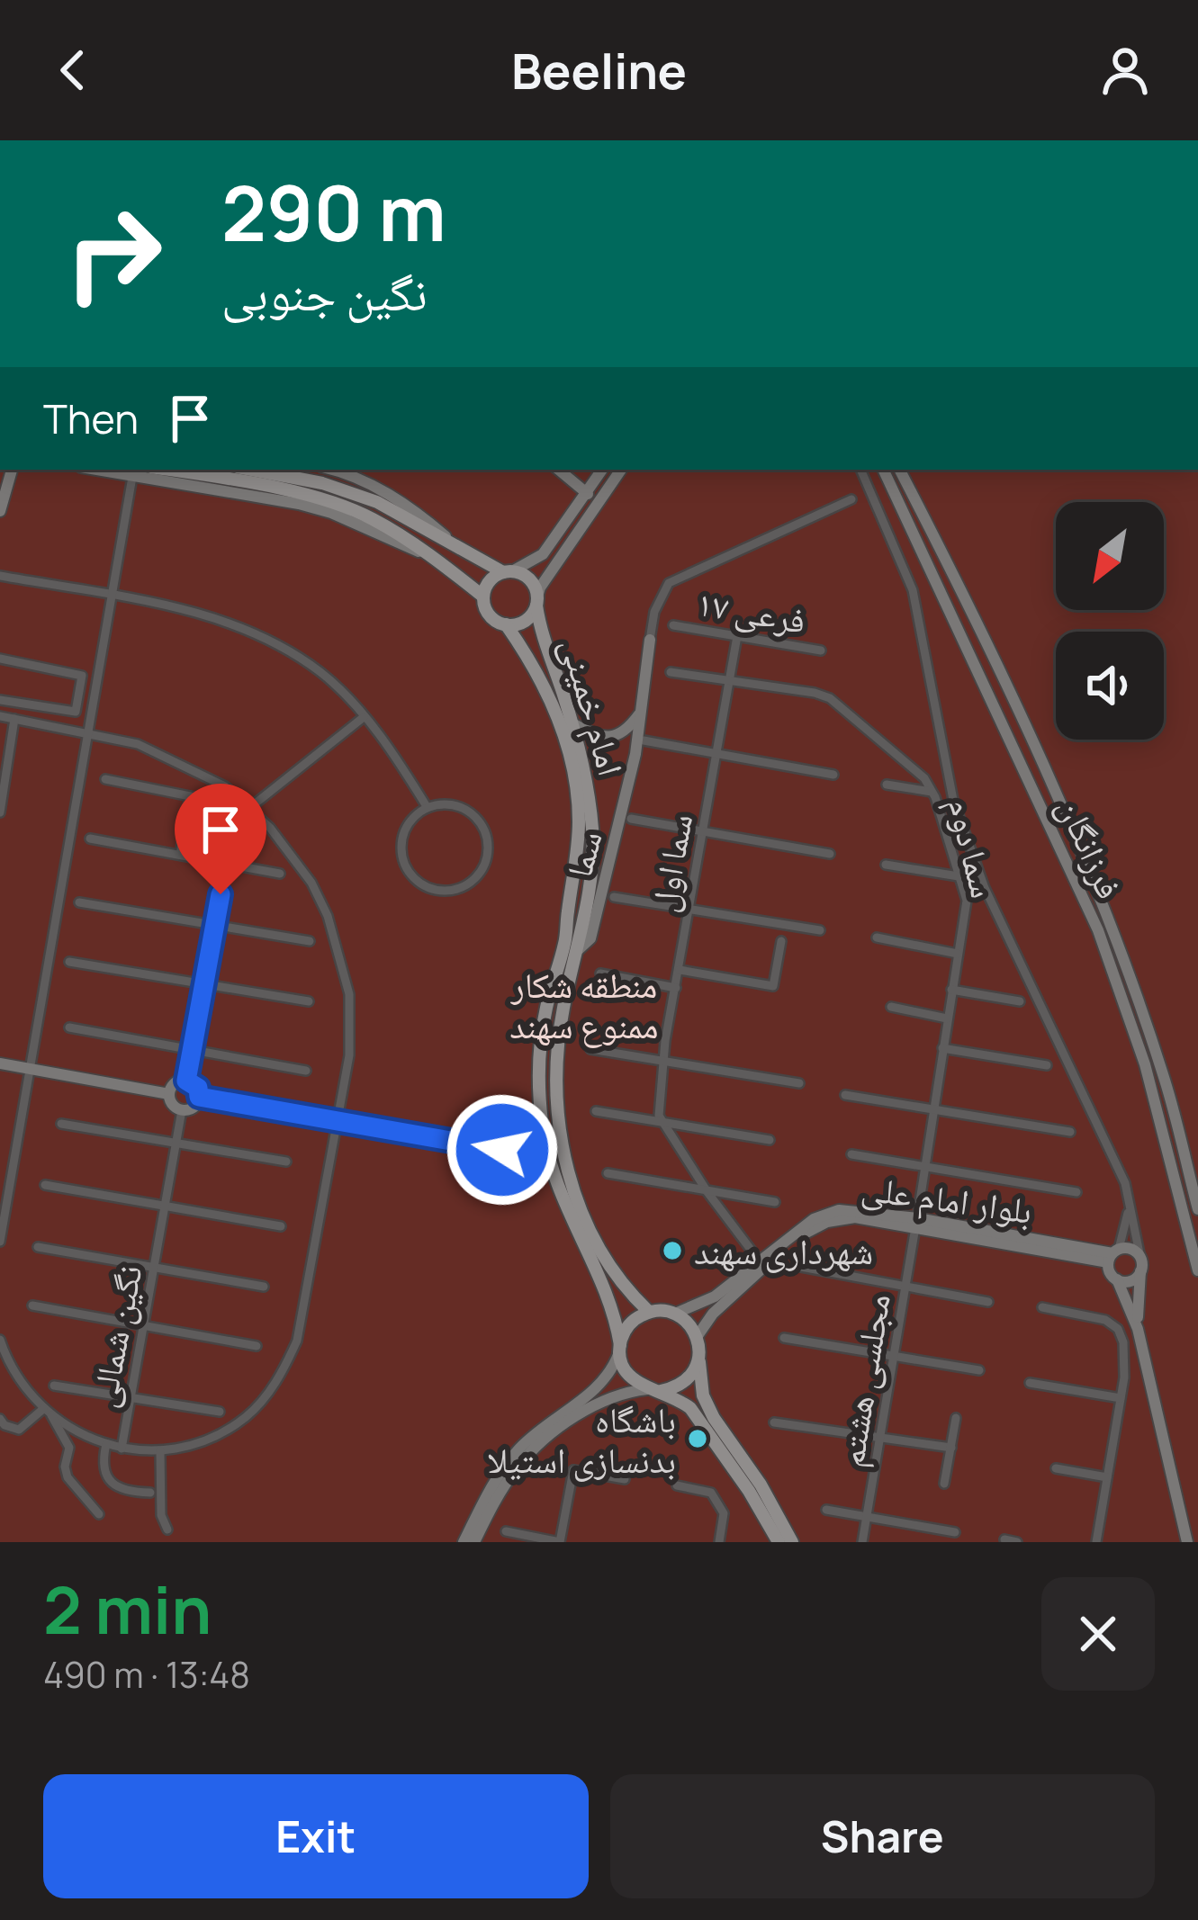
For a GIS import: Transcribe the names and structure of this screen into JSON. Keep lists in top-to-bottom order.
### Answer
{
  "streets": {
    "main road": [
      "امام خمینی",
      "فرزانگان",
      "سما",
      "بلوار امام علی"
    ],
    "street": [
      "فرعی ۱۷",
      "سما دوم",
      "سما اول",
      "نگین شمالی",
      "مجلسی هشتم"
    ]
  },
  "crossings": [
    ["فرعی ۱۷", "سما اول"],
    ["امام خمینی", "سما"],
    ["امام خمینی", "بلوار امام علی"],
    ["سما دوم", "سما اول"],
    ["سما دوم", "بلوار امام علی"],
    ["سما دوم", "مجلسی هشتم"],
    ["بلوار امام علی", "مجلسی هشتم"]
  ],
  "parks": ["منطقه شکار ممنوع سهند"],
  "places": ["شهرداری سهند", "باشگاه بدنسازی استیلا"],
  "north": "bottom left",
  "page": {
    "header": "Beeline",
    "turn": ["290 m", "نگین جنوبی"],
    "then": "Then",
    "heading": ["2 min", "490 m · 13:48"],
    "buttons": ["Exit", "Share"]
  }
}
